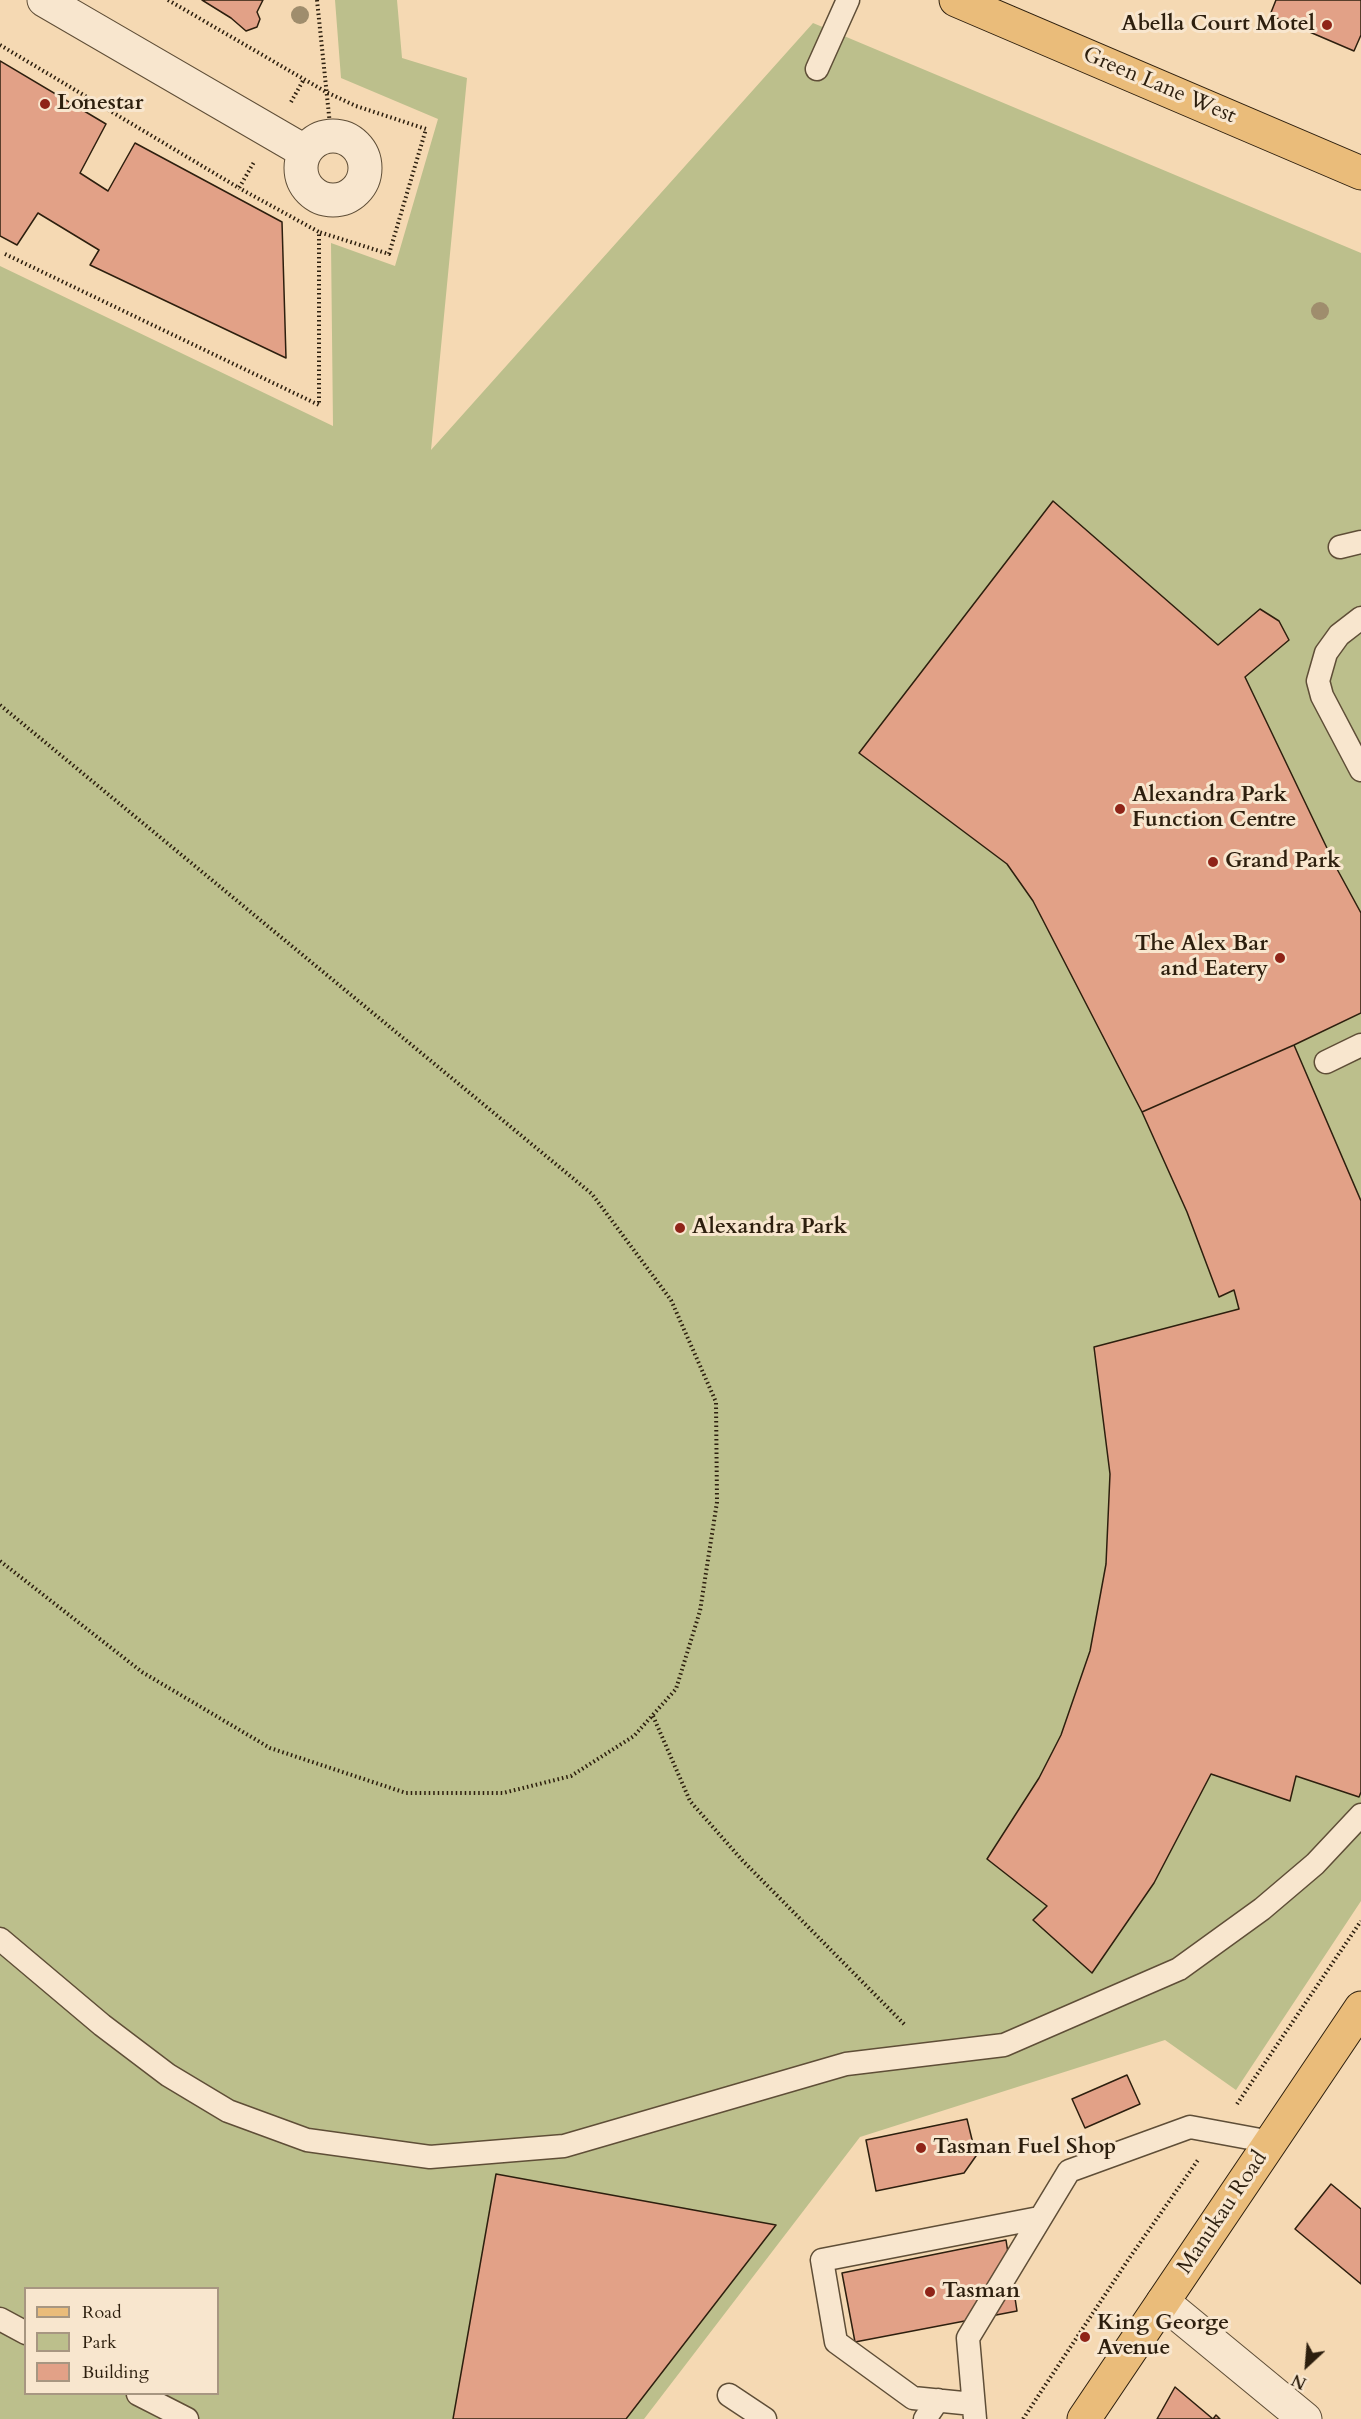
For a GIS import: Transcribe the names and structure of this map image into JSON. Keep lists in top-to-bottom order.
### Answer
{
  "streets": {
    "main road": ["Green Lane West", "Manukau Road"]
  },
  "places": [
    "Abella Court Motel",
    "Lonestar",
    "Alexandra Park Function Centre",
    "Grand Park",
    "The Alex Bar and Eatery",
    "Alexandra Park",
    "Tasman Fuel Shop",
    "Tasman",
    "King George Avenue"
  ],
  "legend": ["Road", "Park", "Building"],
  "north": "bottom left"
}
